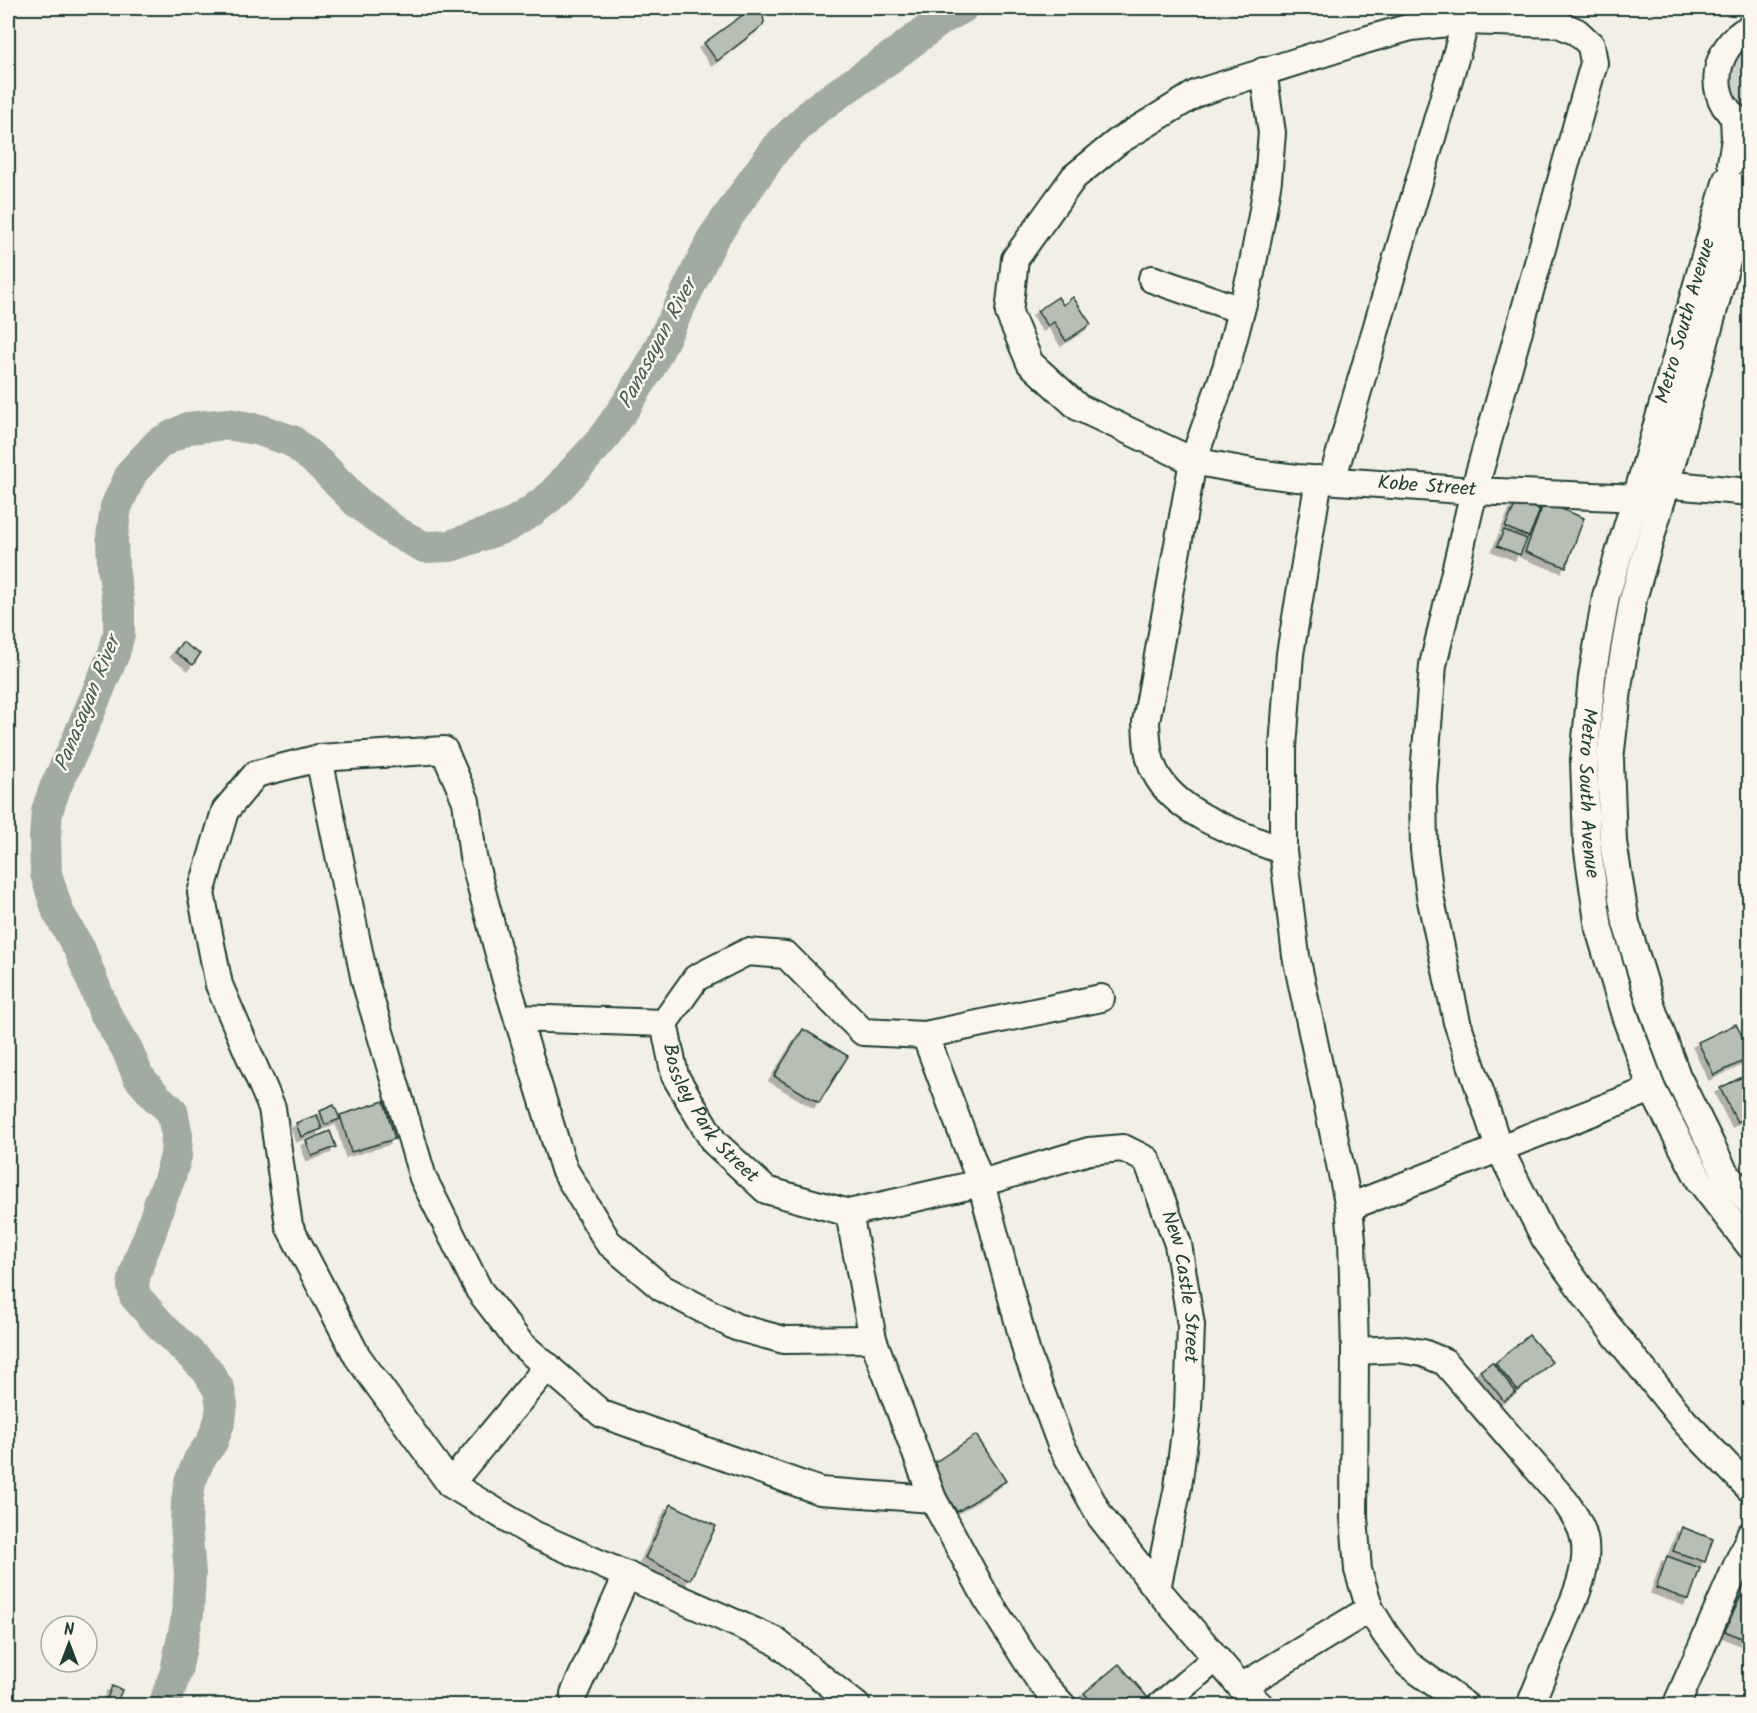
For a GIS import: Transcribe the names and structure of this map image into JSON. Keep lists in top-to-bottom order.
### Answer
{
  "streets": {
    "street": [
      "Metro South Avenue",
      "Kobe Street",
      "Bossley Park Street",
      "New Castle Street"
    ]
  },
  "crossings": [
    ["Metro South Avenue", "Kobe Street"],
    ["Bossley Park Street", "New Castle Street"]
  ],
  "water": ["Panasayan River"],
  "north": "top"
}
